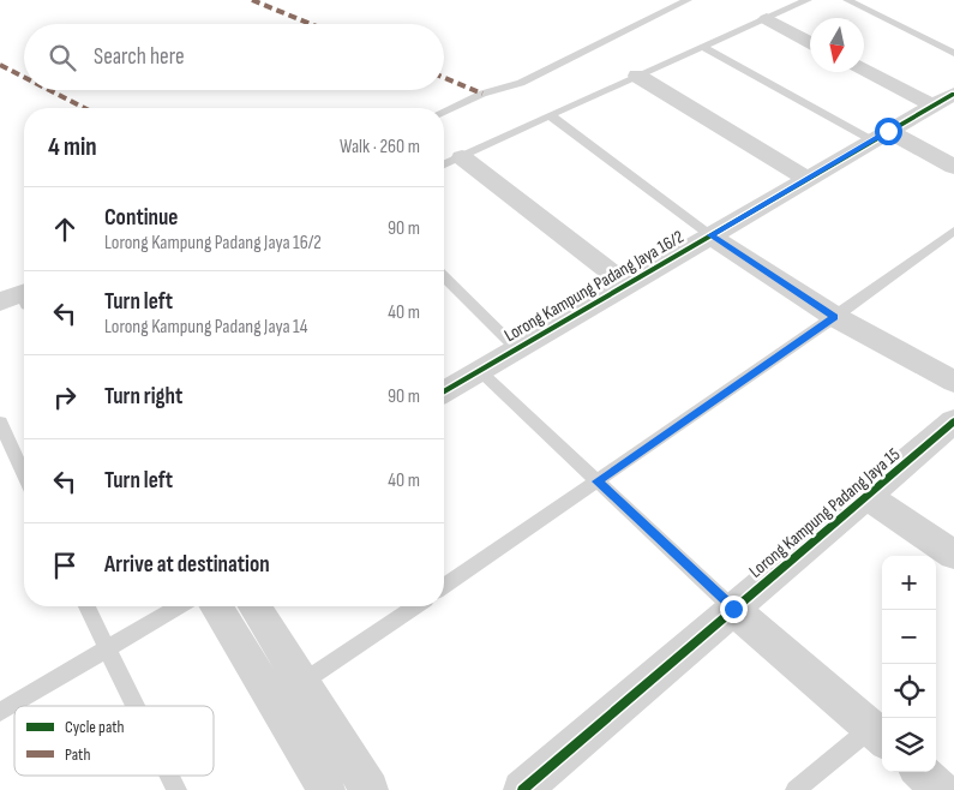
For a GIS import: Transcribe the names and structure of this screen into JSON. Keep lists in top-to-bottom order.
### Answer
{
  "streets": {
    "street": ["Lorong Kampung Padang Jaya 16/2", "Lorong Kampung Padang Jaya 15"]
  },
  "legend": ["Cycle path", "Path"],
  "north": "bottom",
  "page": {
    "search": "Search here",
    "heading": ["4 min", "Walk · 260 m"],
    "list": [
      ["Continue", "Lorong Kampung Padang Jaya 16/2", "90 m"],
      ["Turn left", "Lorong Kampung Padang Jaya 14", "40 m"],
      ["Turn right", "90 m"],
      ["Turn left", "40 m"],
      "Arrive at destination"
    ],
    "map_buttons": ["+", "−"]
  }
}
